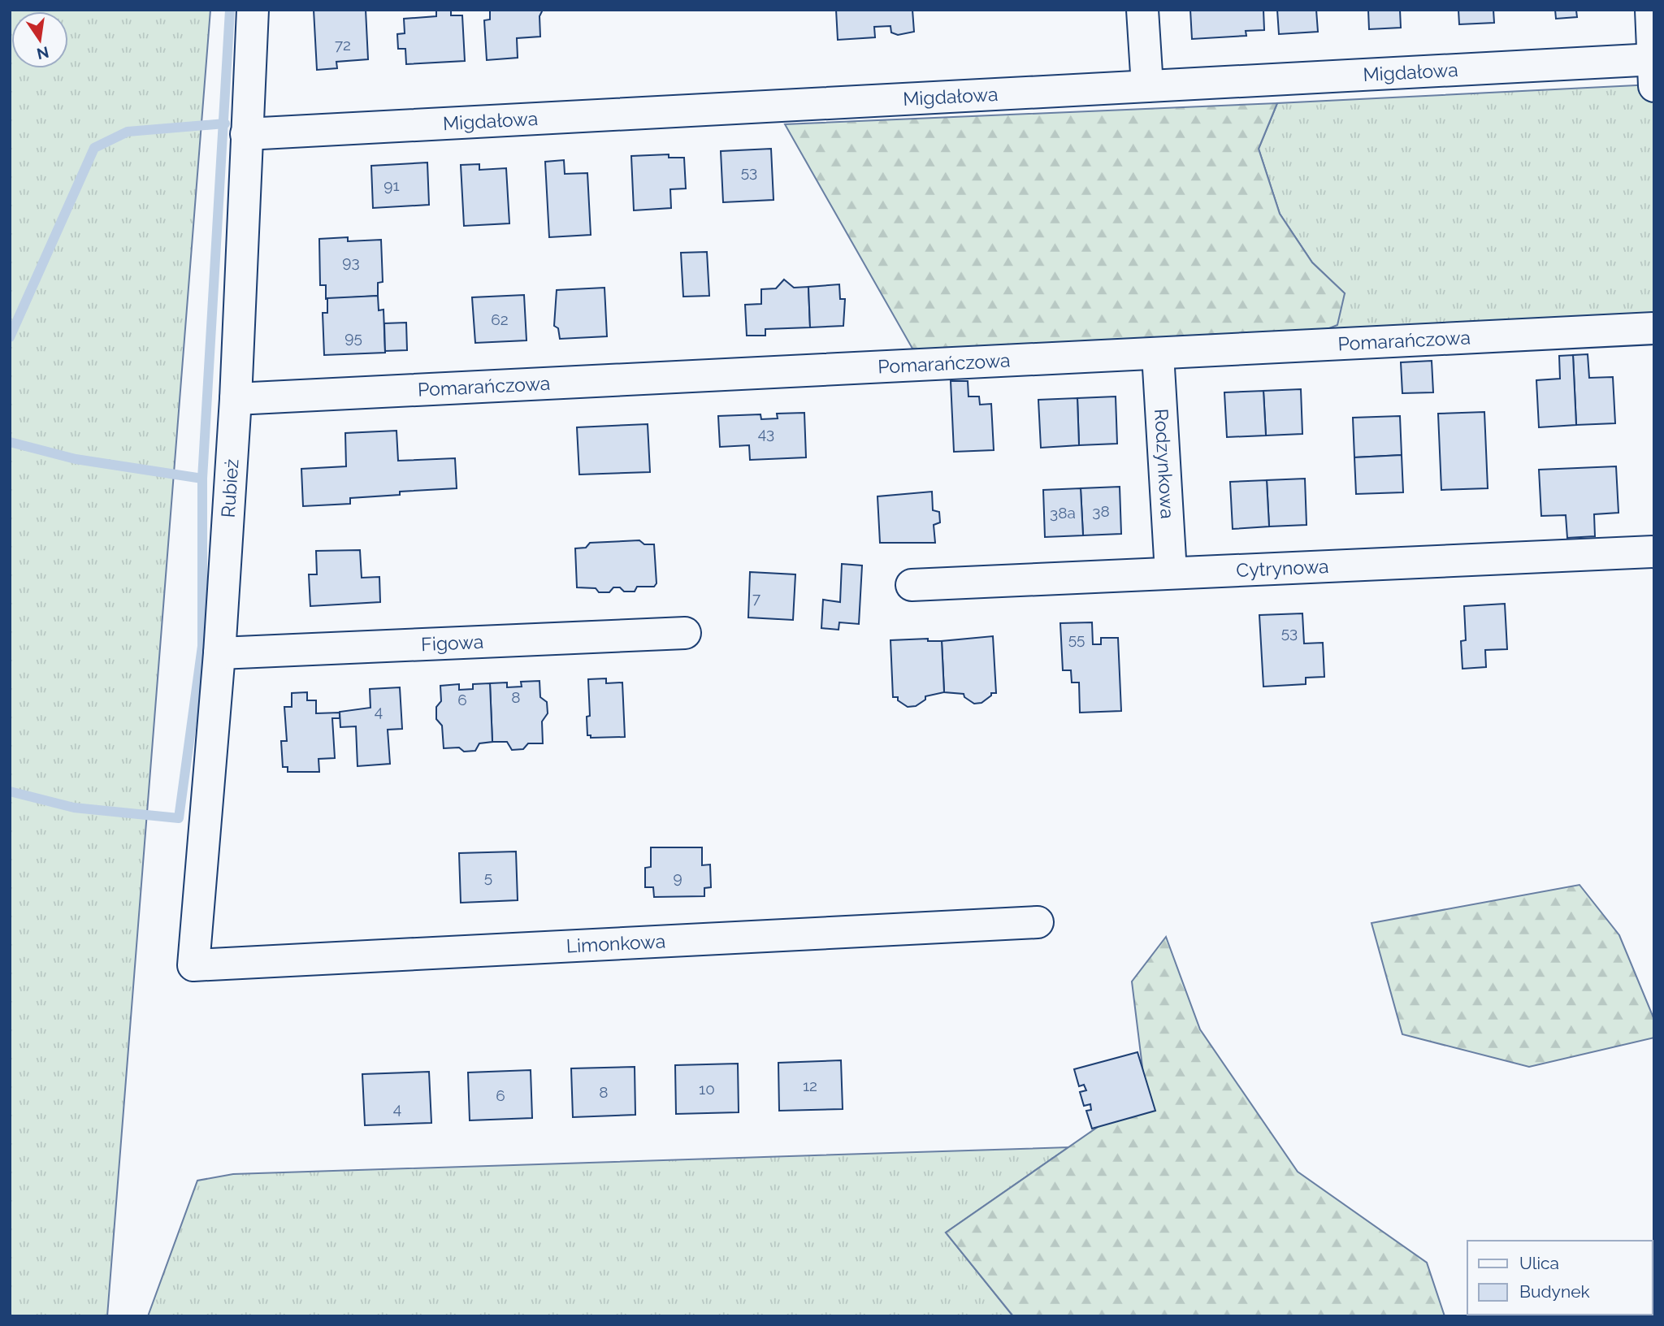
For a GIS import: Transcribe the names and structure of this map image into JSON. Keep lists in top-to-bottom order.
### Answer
{
  "streets": {
    "street": [
      "Migdałowa",
      "Pomarańczowa",
      "Rodzynkowa",
      "Rubież",
      "Cytrynowa",
      "Figowa",
      "Limonkowa"
    ]
  },
  "crossings": [
    ["Migdałowa", "Rubież"],
    ["Pomarańczowa", "Rodzynkowa"],
    ["Pomarańczowa", "Rubież"],
    ["Rodzynkowa", "Cytrynowa"],
    ["Rubież", "Figowa"],
    ["Rubież", "Limonkowa"]
  ],
  "house_numbers": [
    "72",
    "53",
    "91",
    "93",
    "62",
    "95",
    "43",
    "38",
    "38a",
    "7",
    "53",
    "55",
    "8",
    "6",
    "4",
    "5",
    "9",
    "12",
    "10",
    "8",
    "6",
    "4"
  ],
  "legend": ["Ulica", "Budynek"],
  "north": "bottom"
}
